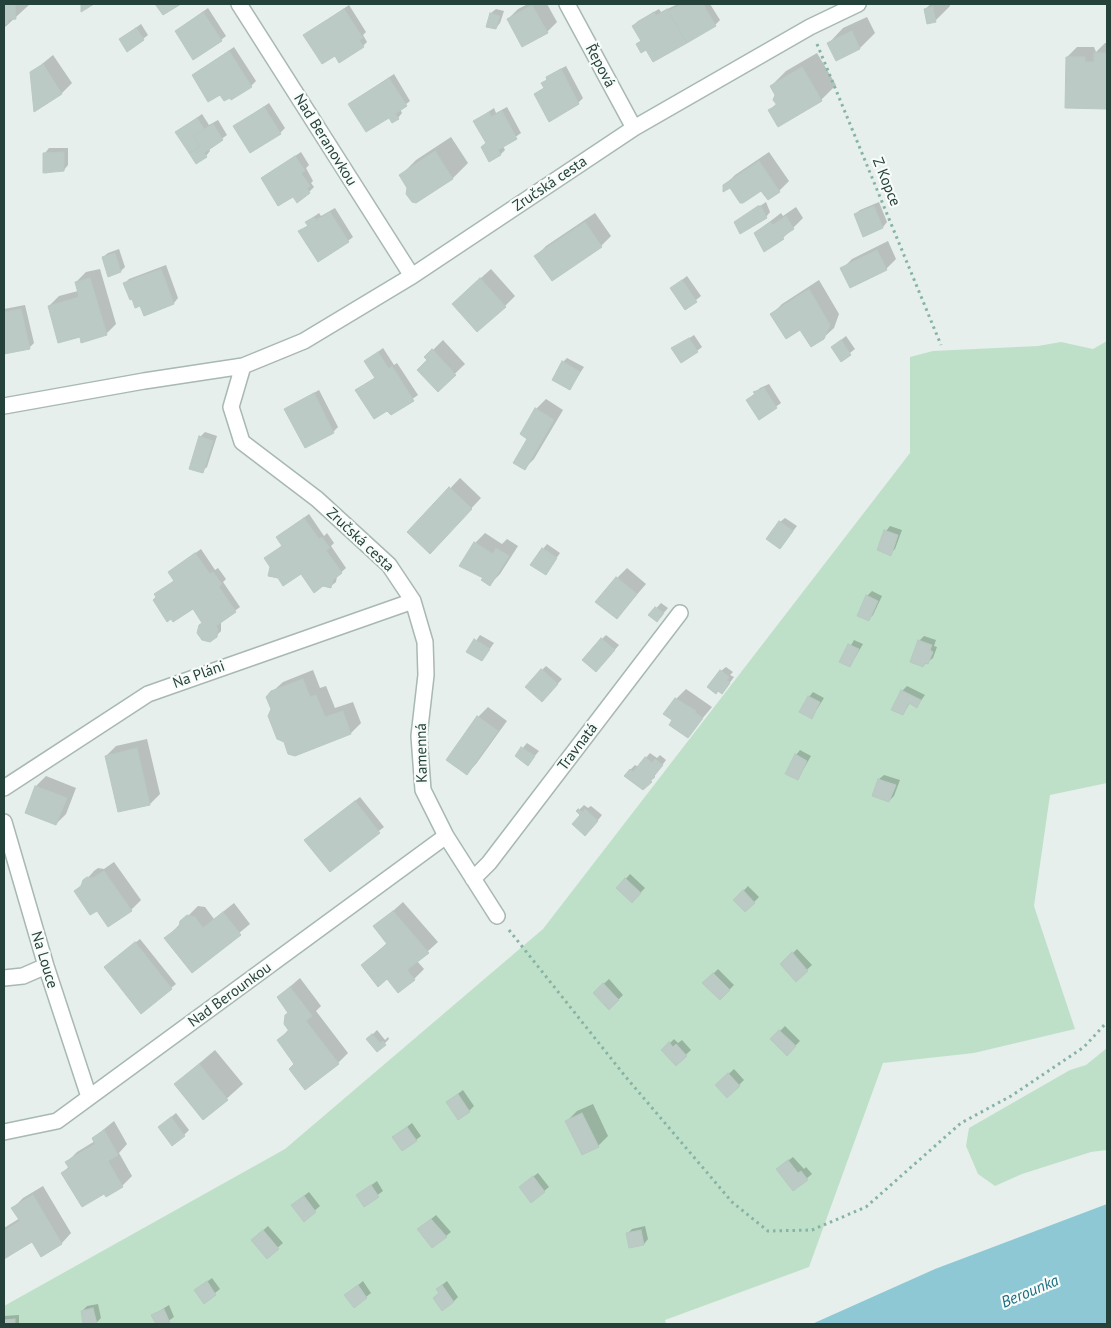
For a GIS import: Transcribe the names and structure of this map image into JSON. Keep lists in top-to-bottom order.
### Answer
{
  "streets": {
    "street": [
      "Řepová",
      "Nad Beranovkou",
      "Zručská cesta",
      "Na Pláni",
      "Travnatá",
      "Kamenná",
      "Na Louce",
      "Nad Berounkou"
    ],
    "path": ["Z Kopce"]
  },
  "crossings": [
    ["Řepová", "Zručská cesta"],
    ["Nad Beranovkou", "Zručská cesta"],
    ["Z Kopce", "Zručská cesta"],
    ["Zručská cesta", "Na Pláni"],
    ["Zručská cesta", "Kamenná"],
    ["Na Pláni", "Kamenná"],
    ["Travnatá", "Kamenná"],
    ["Kamenná", "Nad Berounkou"],
    ["Na Louce", "Nad Berounkou"]
  ],
  "water": ["Berounka"]
}
